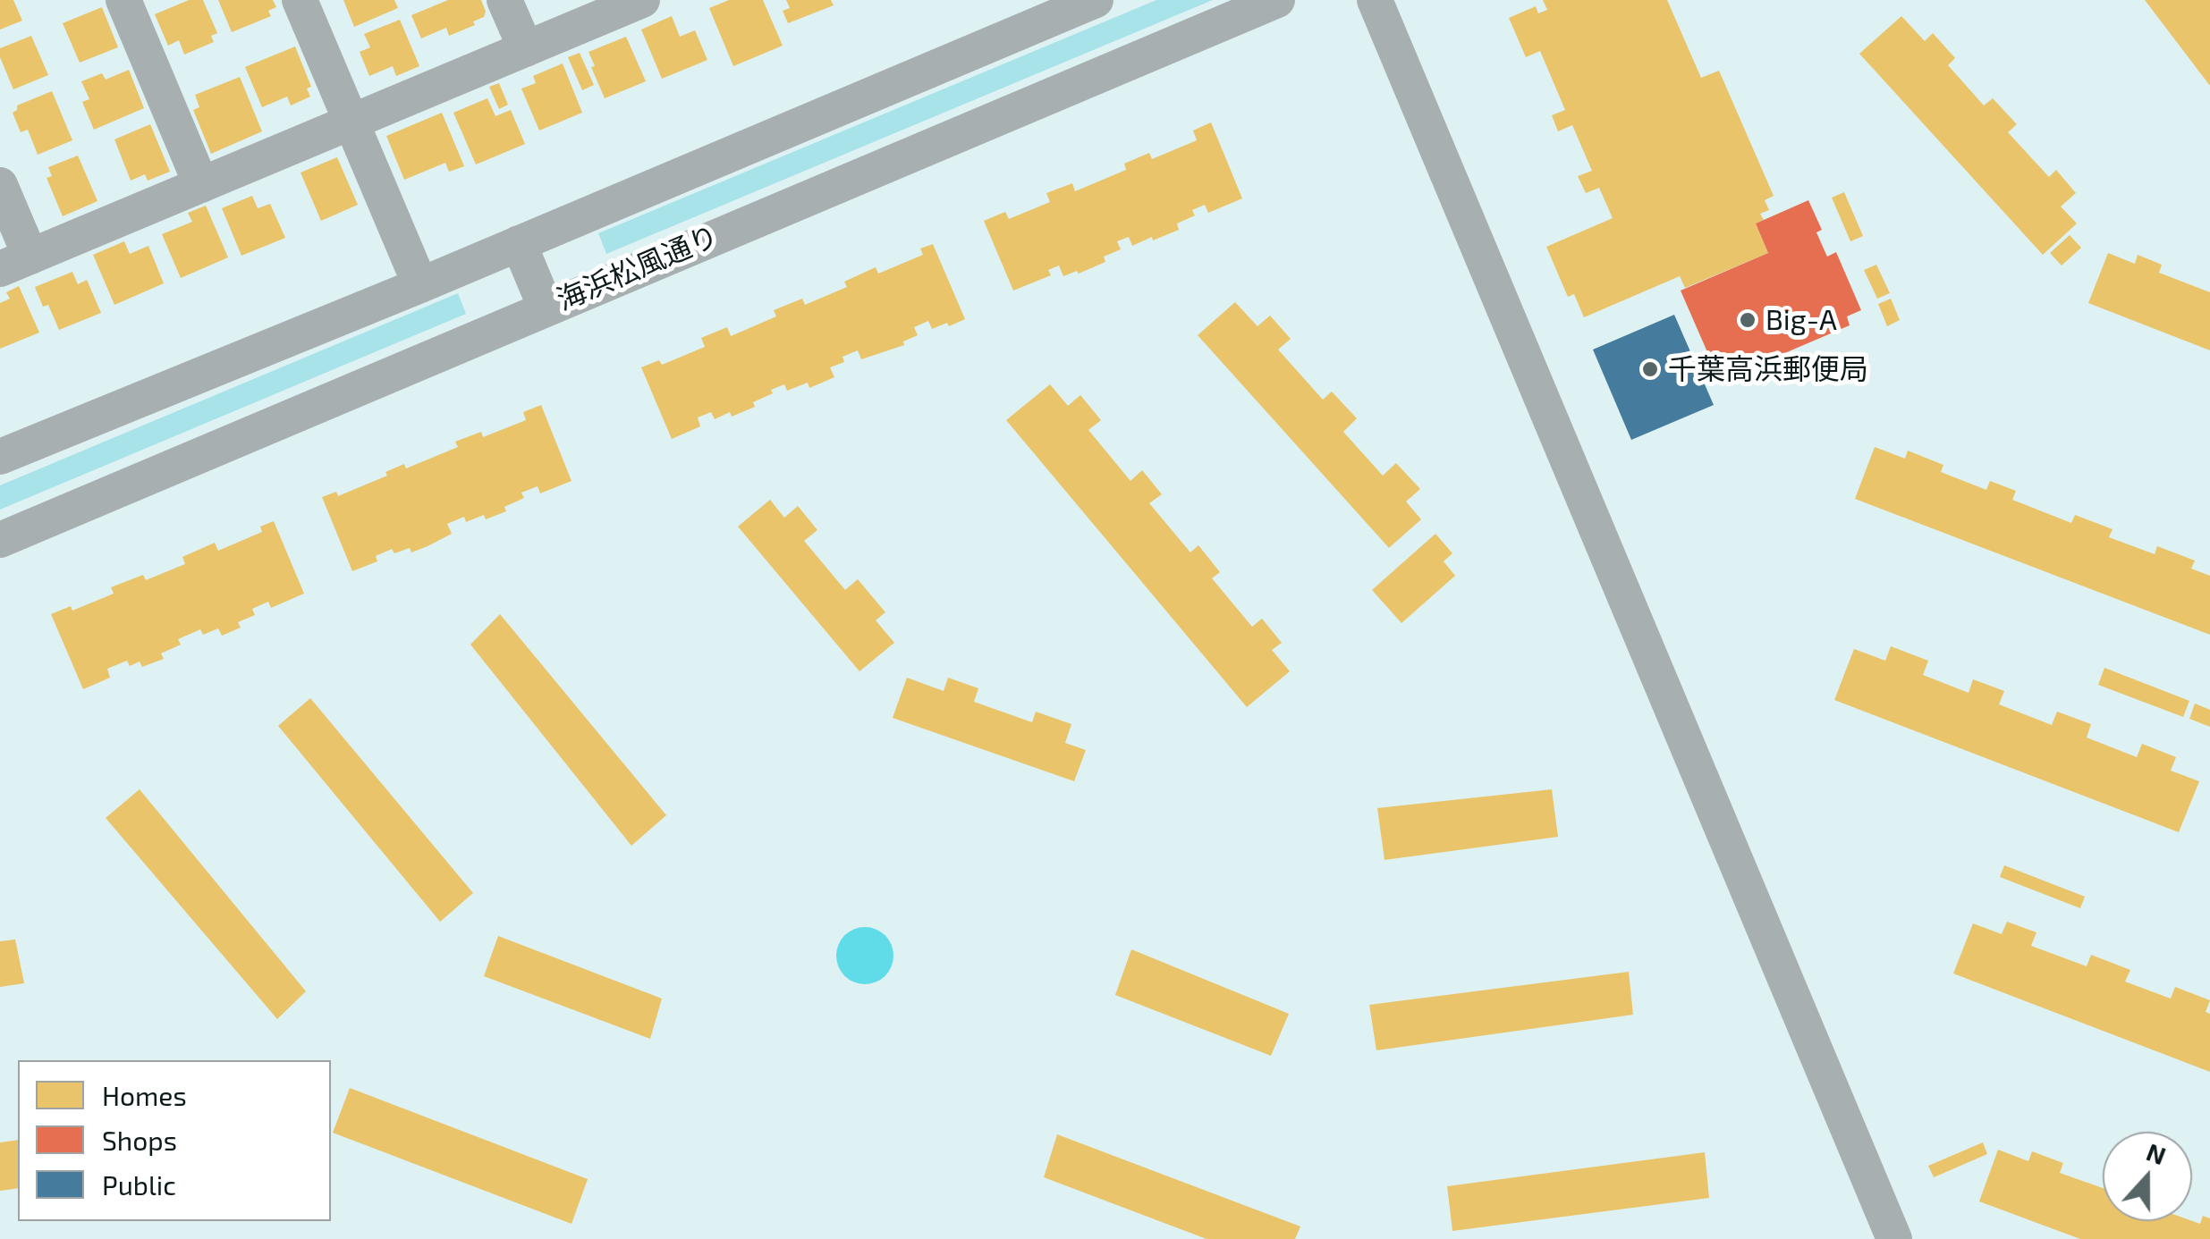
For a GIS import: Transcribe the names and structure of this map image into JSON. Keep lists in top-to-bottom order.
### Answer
{
  "streets": {
    "street": ["海浜松風通り"]
  },
  "places": ["Big-A", "千葉高浜郵便局"],
  "legend": ["Homes", "Shops", "Public"],
  "north": "top"
}
